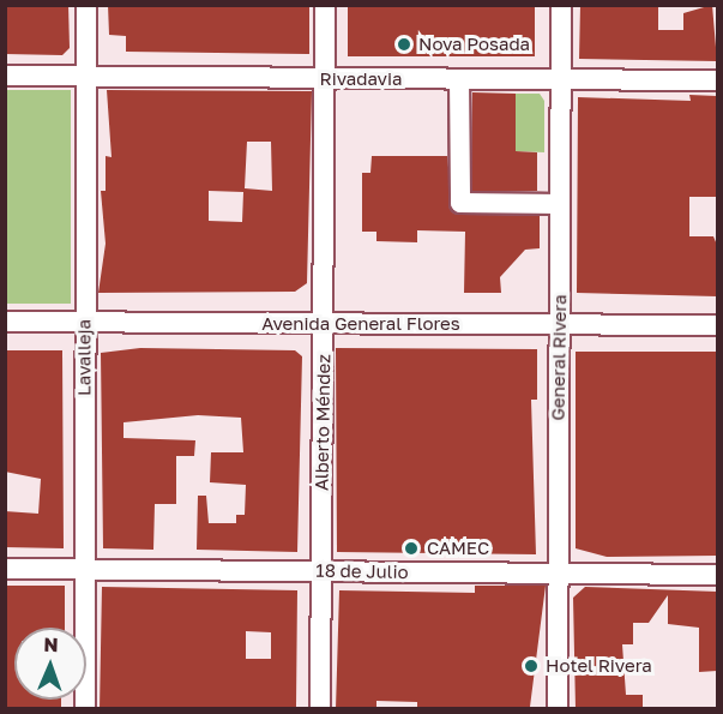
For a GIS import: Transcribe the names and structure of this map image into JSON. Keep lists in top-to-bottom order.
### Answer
{
  "streets": {
    "street": [
      "Rivadavia",
      "Avenida General Flores",
      "Lavalleja",
      "General Rivera",
      "Alberto Méndez",
      "18 de Julio"
    ]
  },
  "crossings": [
    ["Rivadavia", "Lavalleja"],
    ["Rivadavia", "General Rivera"],
    ["Rivadavia", "Alberto Méndez"],
    ["Avenida General Flores", "Lavalleja"],
    ["Avenida General Flores", "General Rivera"],
    ["Avenida General Flores", "Alberto Méndez"],
    ["Lavalleja", "18 de Julio"],
    ["General Rivera", "18 de Julio"],
    ["Alberto Méndez", "18 de Julio"]
  ],
  "places": ["Nova Posada", "CAMEC", "Hotel Rivera"],
  "north": "top"
}
